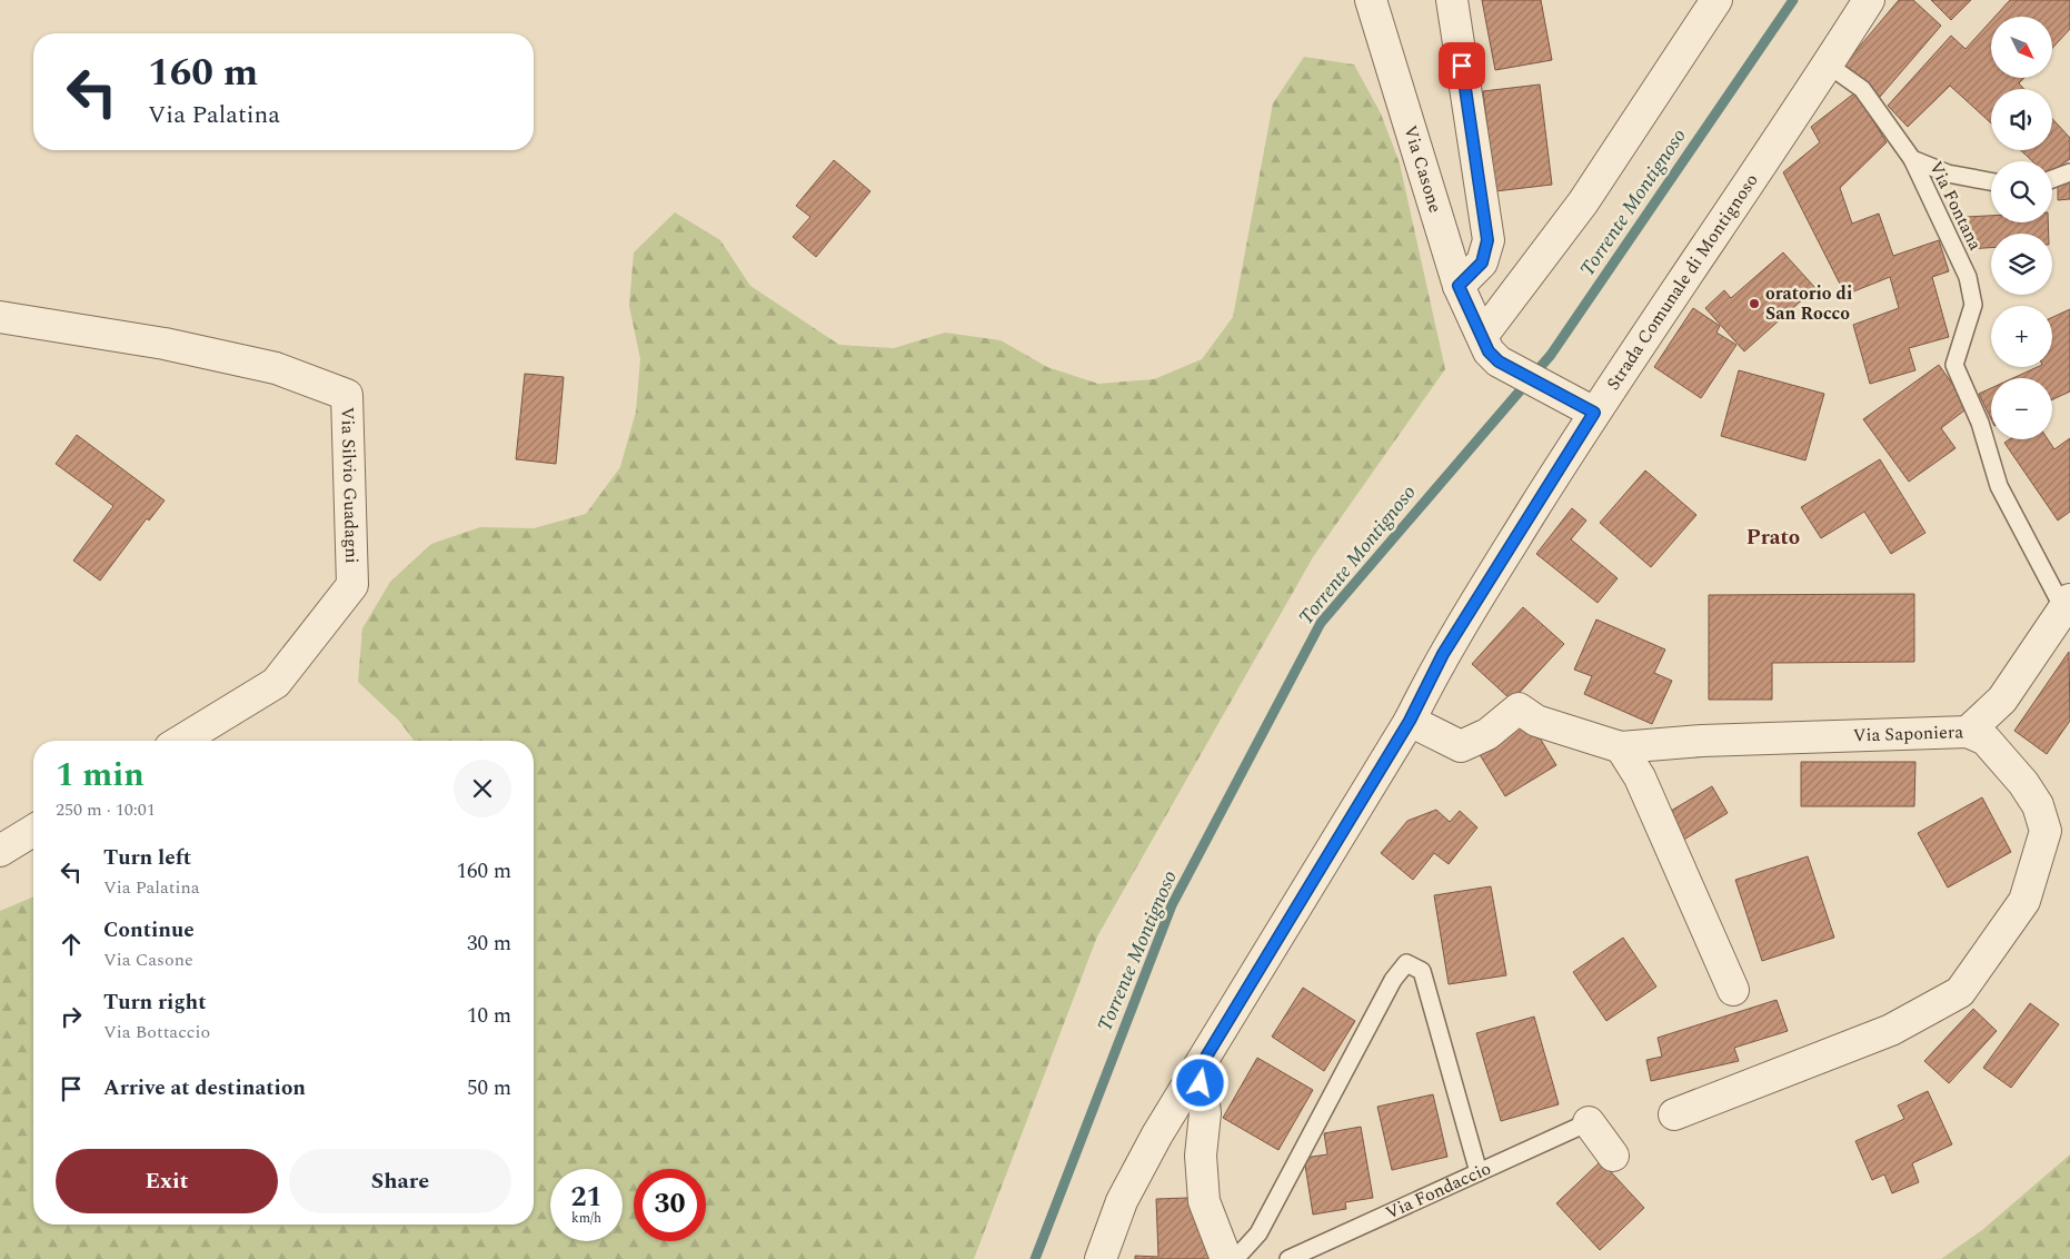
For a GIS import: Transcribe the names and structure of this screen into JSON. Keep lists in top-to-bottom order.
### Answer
{
  "streets": {
    "street": [
      "Via Casone",
      "Strada Comunale di Montignoso",
      "Via Silvio Guadagni",
      "Via Saponiera"
    ],
    "lane": ["Via Fontana", "Via Fondaccio"]
  },
  "crossings": [
    ["Via Casone", "Strada Comunale di Montignoso"],
    ["Via Fontana", "Strada Comunale di Montignoso"],
    ["Strada Comunale di Montignoso", "Via Saponiera"]
  ],
  "districts": ["Prato"],
  "water": ["Torrente Montignoso"],
  "places": ["oratorio di San Rocco"],
  "north": "bottom right",
  "page": {
    "map_buttons": ["+", "−"],
    "turn": ["160 m", "Via Palatina"],
    "heading": ["1 min", "250 m · 10:01"],
    "list": [
      {
        "name": "Turn left",
        "note": "Via Palatina",
        "value": "160 m"
      },
      {
        "name": "Continue",
        "note": "Via Casone",
        "value": "30 m"
      },
      {
        "name": "Turn right",
        "note": "Via Bottaccio",
        "value": "10 m"
      },
      {
        "name": "Arrive at destination",
        "value": "50 m"
      }
    ],
    "buttons": ["Exit", "Share"],
    "speed": "21 km/h",
    "limit": "30"
  }
}
